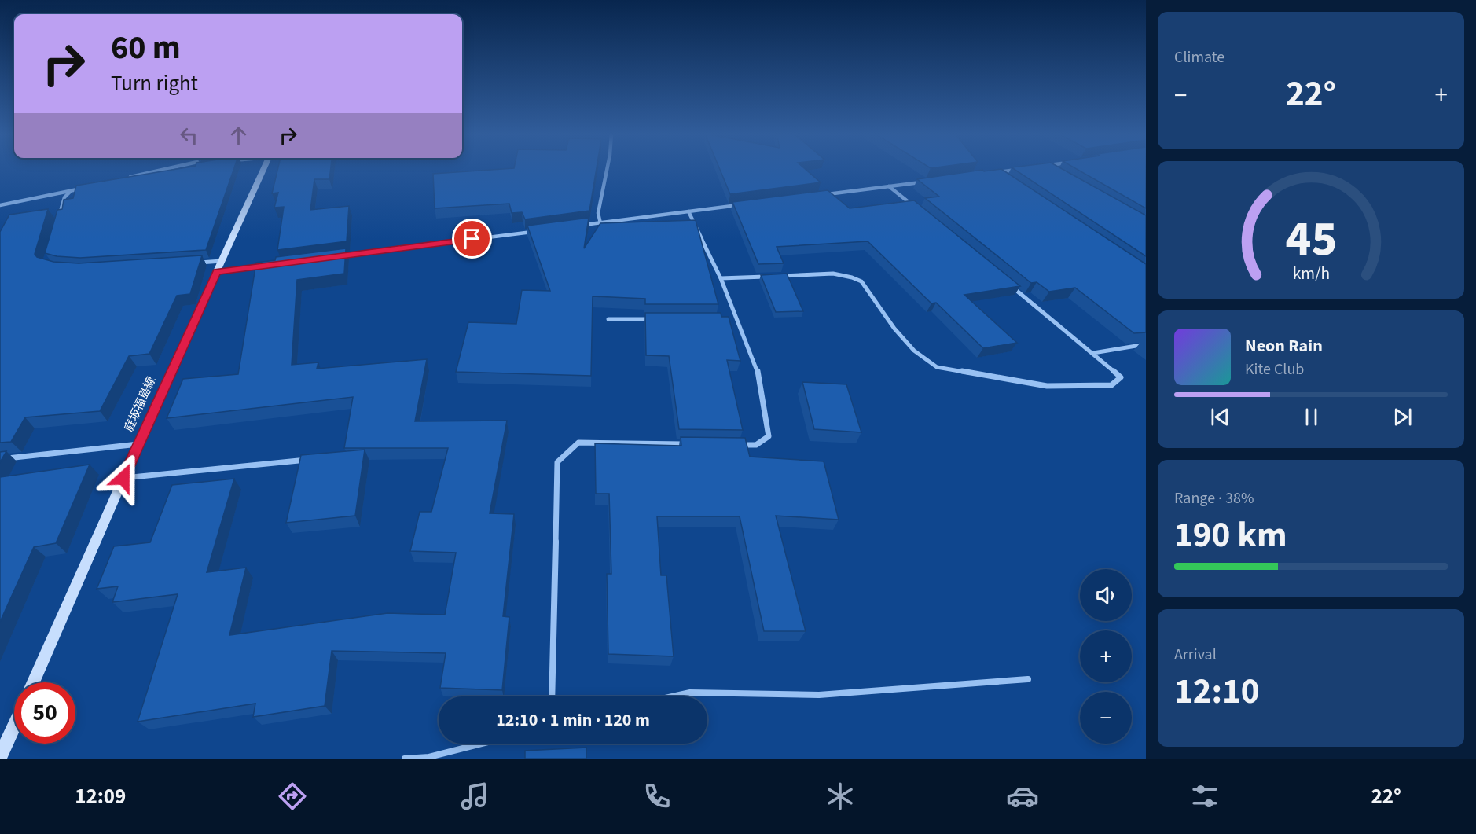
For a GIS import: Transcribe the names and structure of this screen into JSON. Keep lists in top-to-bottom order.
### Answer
{
  "streets": {
    "main road": ["庭坂福島線"]
  },
  "page": {
    "tile": [
      "Climate",
      ["Range · 38%", "190 km"],
      ["Arrival", "12:10"]
    ],
    "turn": ["60 m", "Turn right"],
    "heat": ["−", "22°", "+"],
    "song": ["Neon Rain", "Kite Club"],
    "map_buttons": ["+", "−"],
    "limit": "50",
    "trip": "12:10 · 1 min · 120 m",
    "tabs": ["12:09", "22°"],
    "gauge": ["45", "km/h"]
  }
}
